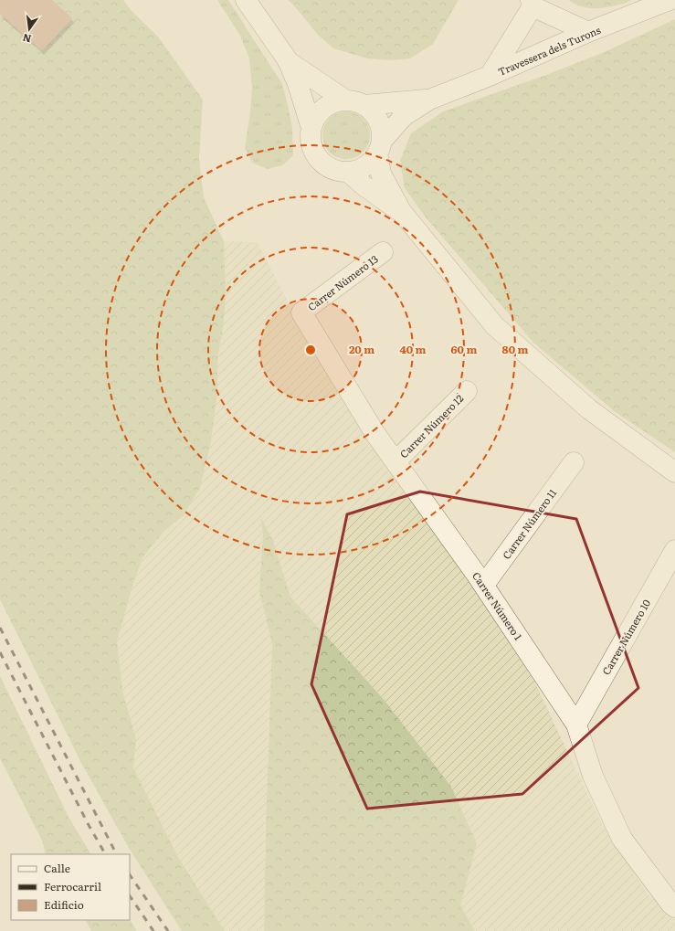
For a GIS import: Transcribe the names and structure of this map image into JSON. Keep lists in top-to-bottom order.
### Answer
{
  "streets": {
    "street": [
      "Travessera dels Turons",
      "Carrer Número 13",
      "Carrer Número 12",
      "Carrer Número 11",
      "Carrer Número 1",
      "Carrer Número 10"
    ]
  },
  "crossings": [
    ["Carrer Número 13", "Carrer Número 1"],
    ["Carrer Número 12", "Carrer Número 1"],
    ["Carrer Número 11", "Carrer Número 1"],
    ["Carrer Número 1", "Carrer Número 10"]
  ],
  "legend": ["Calle", "Ferrocarril", "Edificio"],
  "north": "bottom",
  "rings": [
    "20 m",
    "40 m",
    "60 m",
    "80 m"
  ]
}
